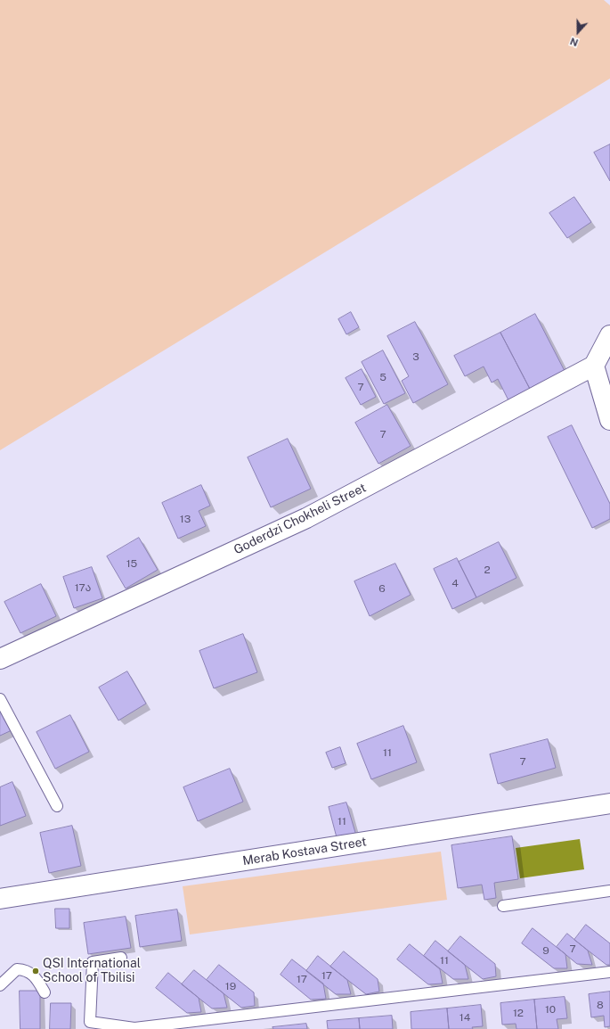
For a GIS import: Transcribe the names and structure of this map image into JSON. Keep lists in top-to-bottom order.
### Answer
{
  "streets": {
    "street": ["Goderdzi Chokheli Street", "Merab Kostava Street"]
  },
  "places": ["QSI International School of Tbilisi"],
  "house_numbers": [
    "3",
    "5",
    "7",
    "7",
    "13",
    "15",
    "2",
    "4",
    "17ა",
    "6",
    "11",
    "7",
    "11",
    "7",
    "9",
    "11",
    "17",
    "17",
    "19",
    "8",
    "10",
    "12",
    "14"
  ],
  "north": "bottom"
}
